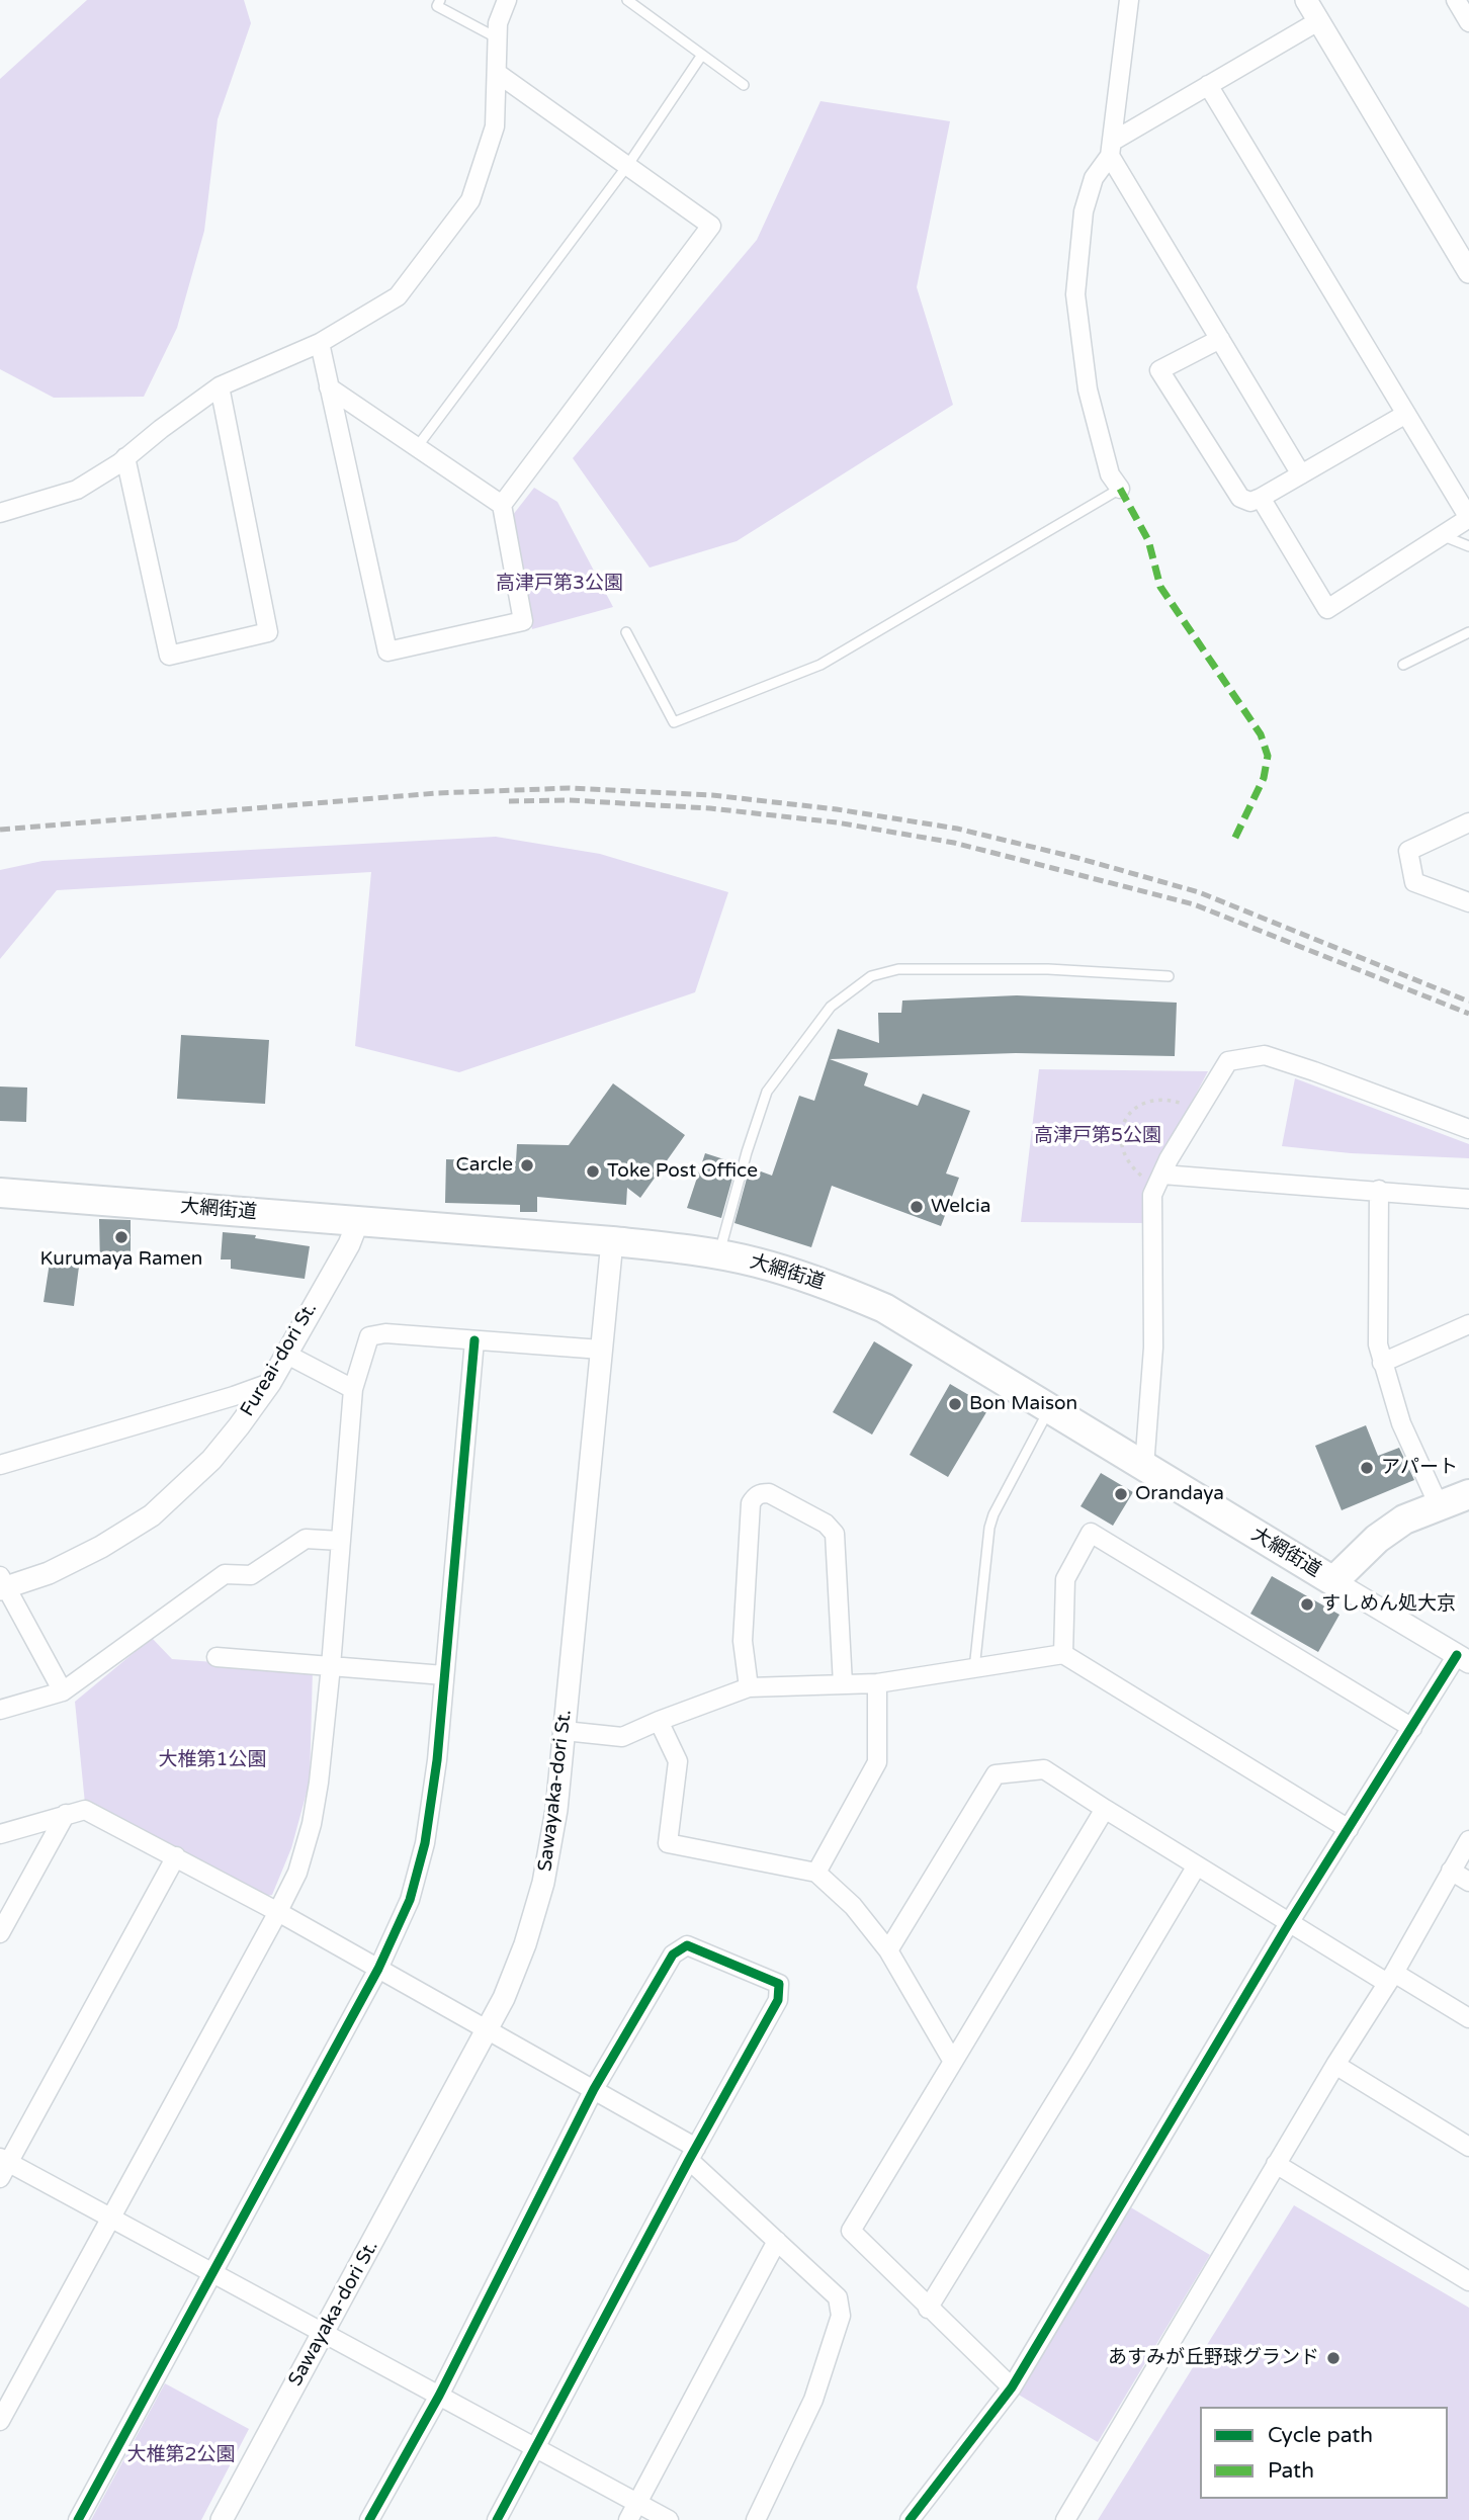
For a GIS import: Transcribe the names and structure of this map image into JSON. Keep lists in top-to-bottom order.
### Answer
{
  "streets": {
    "main road": ["大網街道"],
    "street": ["Fureai-dori St.", "Sawayaka-dori St."]
  },
  "crossings": [
    ["大網街道", "Fureai-dori St."],
    ["大網街道", "Sawayaka-dori St."]
  ],
  "parks": [
    "高津戸第3公園",
    "高津戸第5公園",
    "大椎第1公園",
    "大椎第2公園"
  ],
  "places": [
    "Carcle",
    "Toke Post Office",
    "Welcia",
    "Kurumaya Ramen",
    "Bon Maison",
    "アパート",
    "Orandaya",
    "すしめん処大京",
    "あすみが丘野球グランド"
  ],
  "legend": ["Cycle path", "Path"]
}
